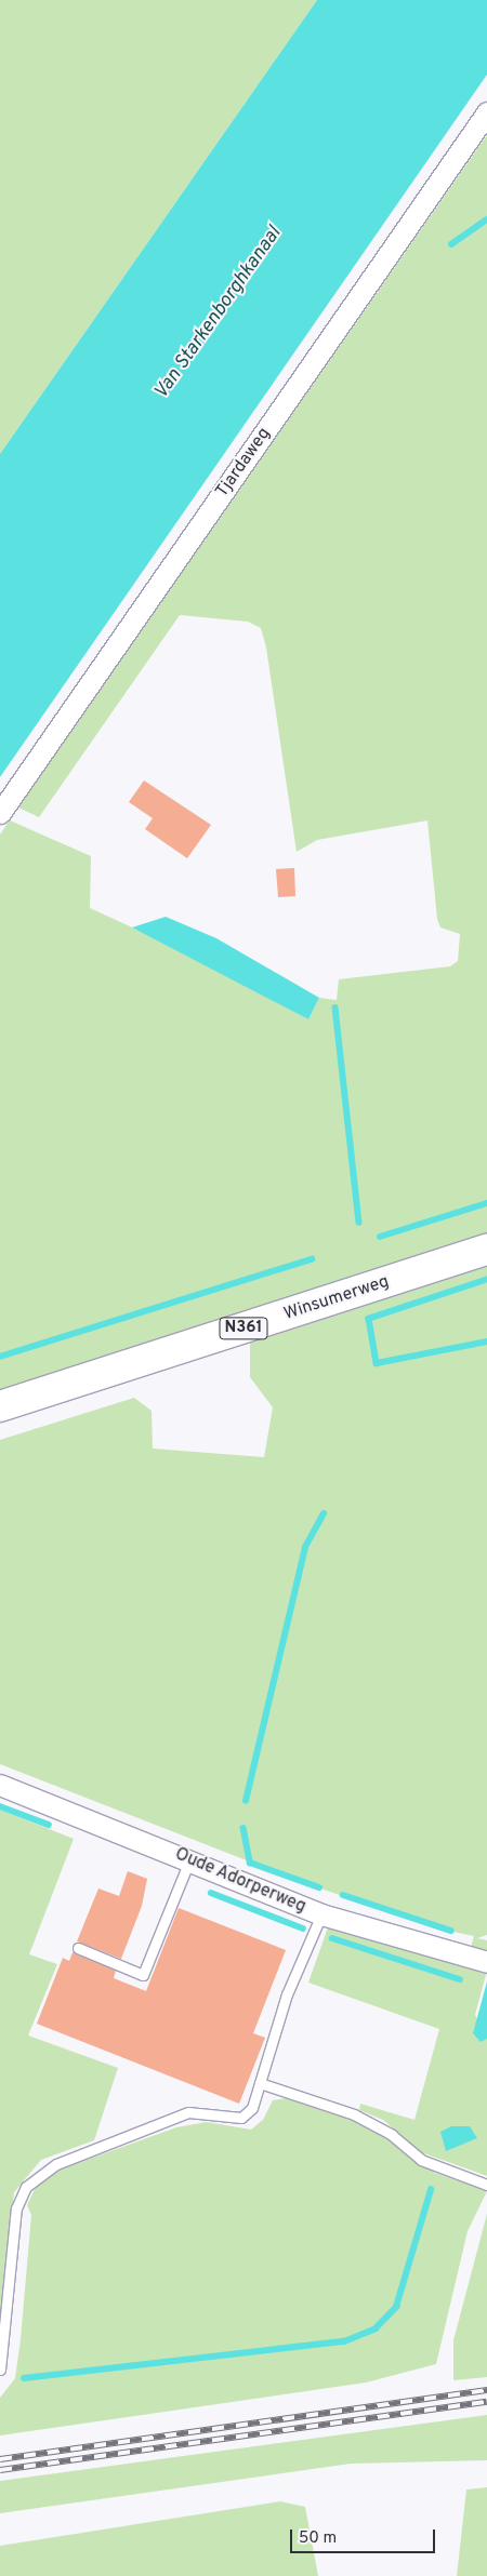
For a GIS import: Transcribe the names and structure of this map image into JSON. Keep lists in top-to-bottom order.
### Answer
{
  "streets": {
    "main road": ["Winsumerweg", "N361"],
    "street": ["Tjardaweg", "Oude Adorperweg"]
  },
  "water": ["Van Starkenborghkanaal"],
  "scale_bar": "50 m"
}
